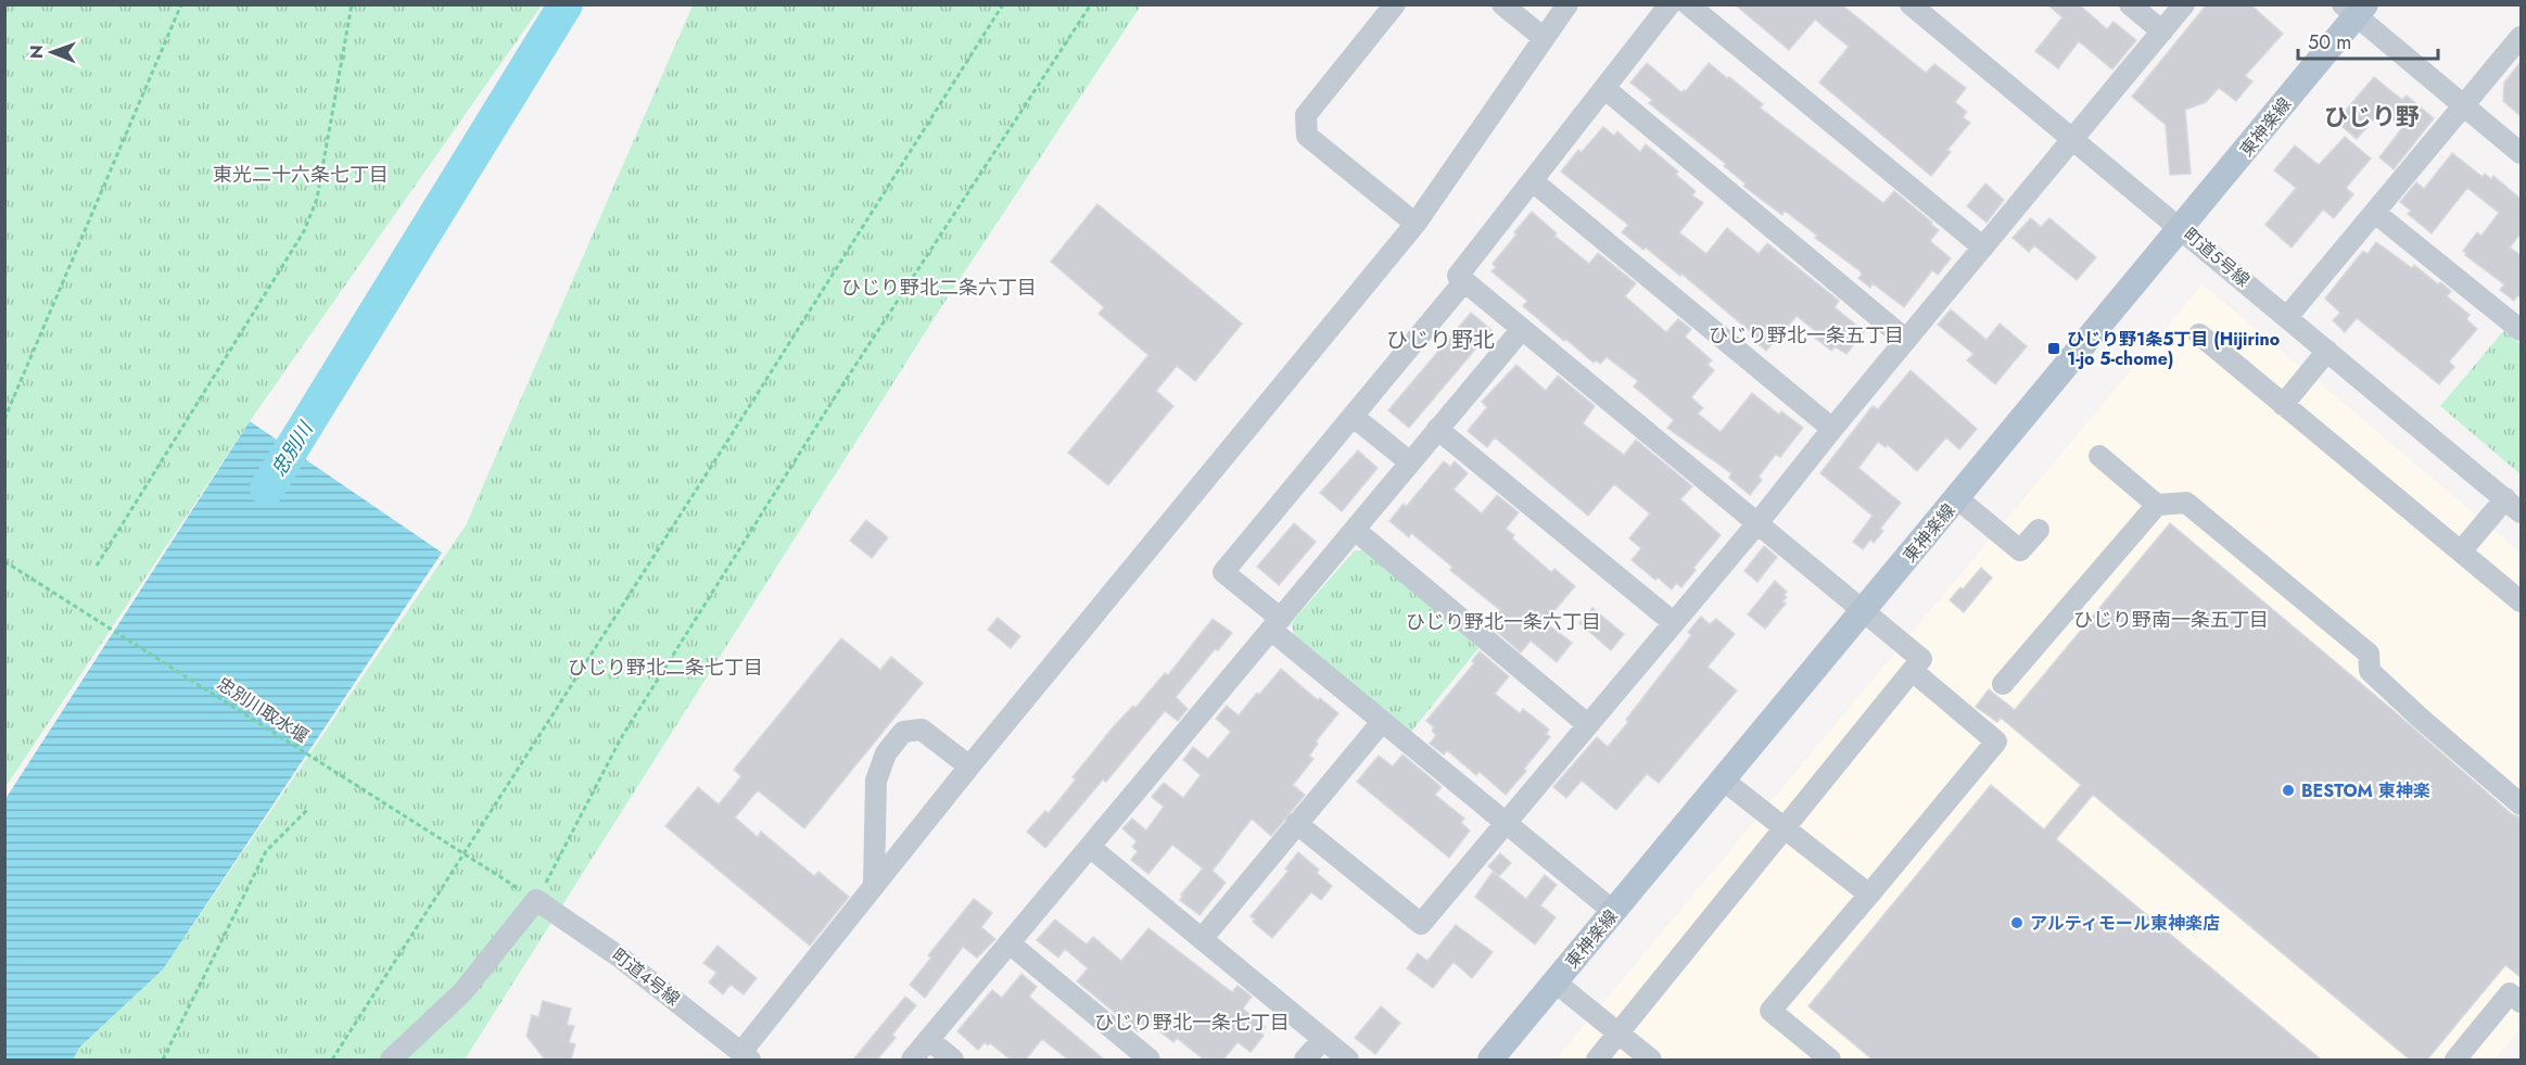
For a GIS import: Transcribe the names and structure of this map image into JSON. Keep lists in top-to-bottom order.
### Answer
{
  "streets": {
    "main road": ["東神楽線"],
    "street": ["町道5号線", "町道4号線"],
    "path": ["忠別川取水堰"]
  },
  "crossings": [
    ["東神楽線", "町道5号線"]
  ],
  "districts": [
    "ひじり野",
    "東光二十六条七丁目",
    "ひじり野北二条六丁目",
    "ひじり野北一条五丁目",
    "ひじり野北",
    "ひじり野南一条五丁目",
    "ひじり野北一条六丁目",
    "ひじり野北二条七丁目",
    "ひじり野北一条七丁目"
  ],
  "water": ["忠別川"],
  "places": {
    "transit": ["ひじり野1条5丁目 (Hijirino 1-jo 5-chome)"],
    "other": ["BESTOM 東神楽", "アルティモール東神楽店"]
  },
  "scale_bar": "50 m",
  "north": "left"
}
